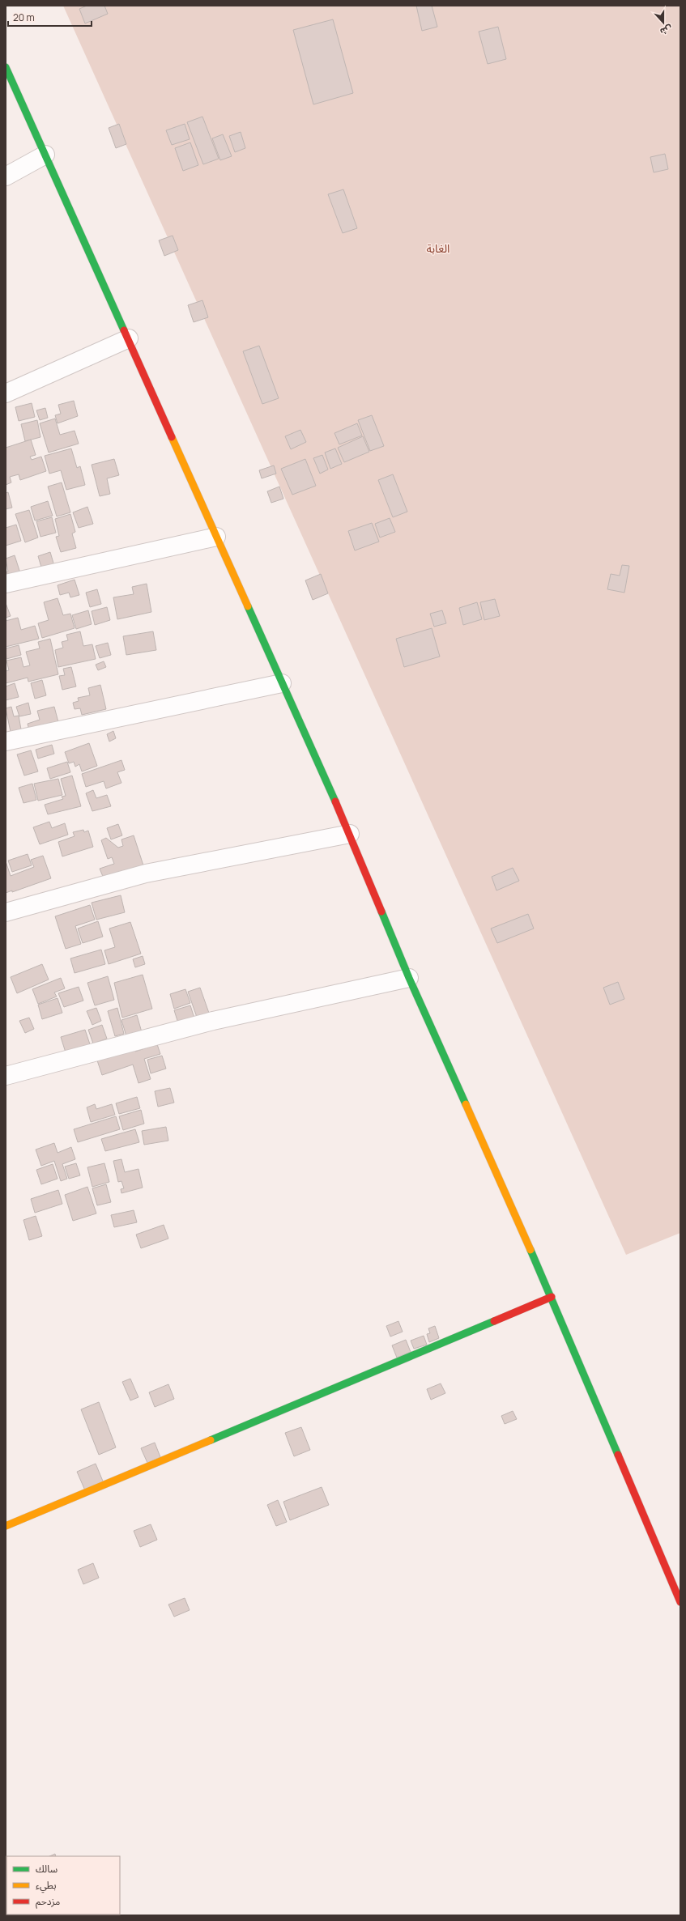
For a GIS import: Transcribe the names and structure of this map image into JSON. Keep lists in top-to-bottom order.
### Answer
{
  "parks": ["الغابة"],
  "legend": ["سالك", "بطيء", "مزدحم"],
  "scale_bar": "20 m",
  "north": "bottom"
}
